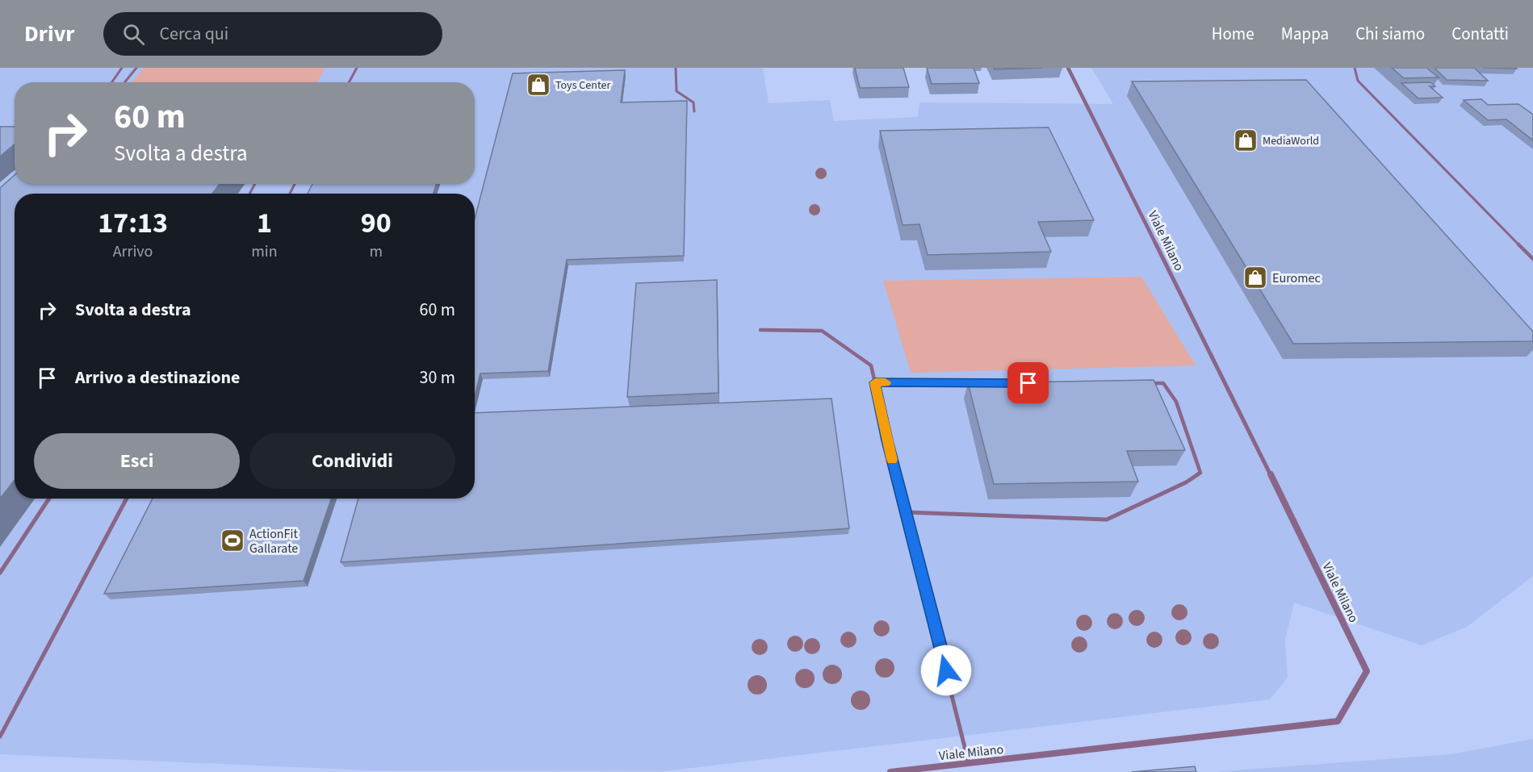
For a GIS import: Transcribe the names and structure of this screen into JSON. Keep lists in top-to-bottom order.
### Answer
{
  "streets": {
    "street": ["Viale Milano"]
  },
  "places": {
    "shop": ["Toys Center", "MediaWorld", "Euromec"],
    "sports": ["ActionFit Gallarate"]
  },
  "page": {
    "header": "Drivr",
    "search": "Cerca qui",
    "nav": [
      "Home",
      "Mappa",
      "Chi siamo",
      "Contatti"
    ],
    "turn": ["60 m", "Svolta a destra"],
    "eta": [
      "17:13",
      "Arrivo",
      "1",
      "min",
      "90",
      "m"
    ],
    "list": [
      {
        "name": "Svolta a destra",
        "value": "60 m"
      },
      {
        "name": "Arrivo a destinazione",
        "value": "30 m"
      }
    ],
    "buttons": ["Esci", "Condividi"]
  }
}
